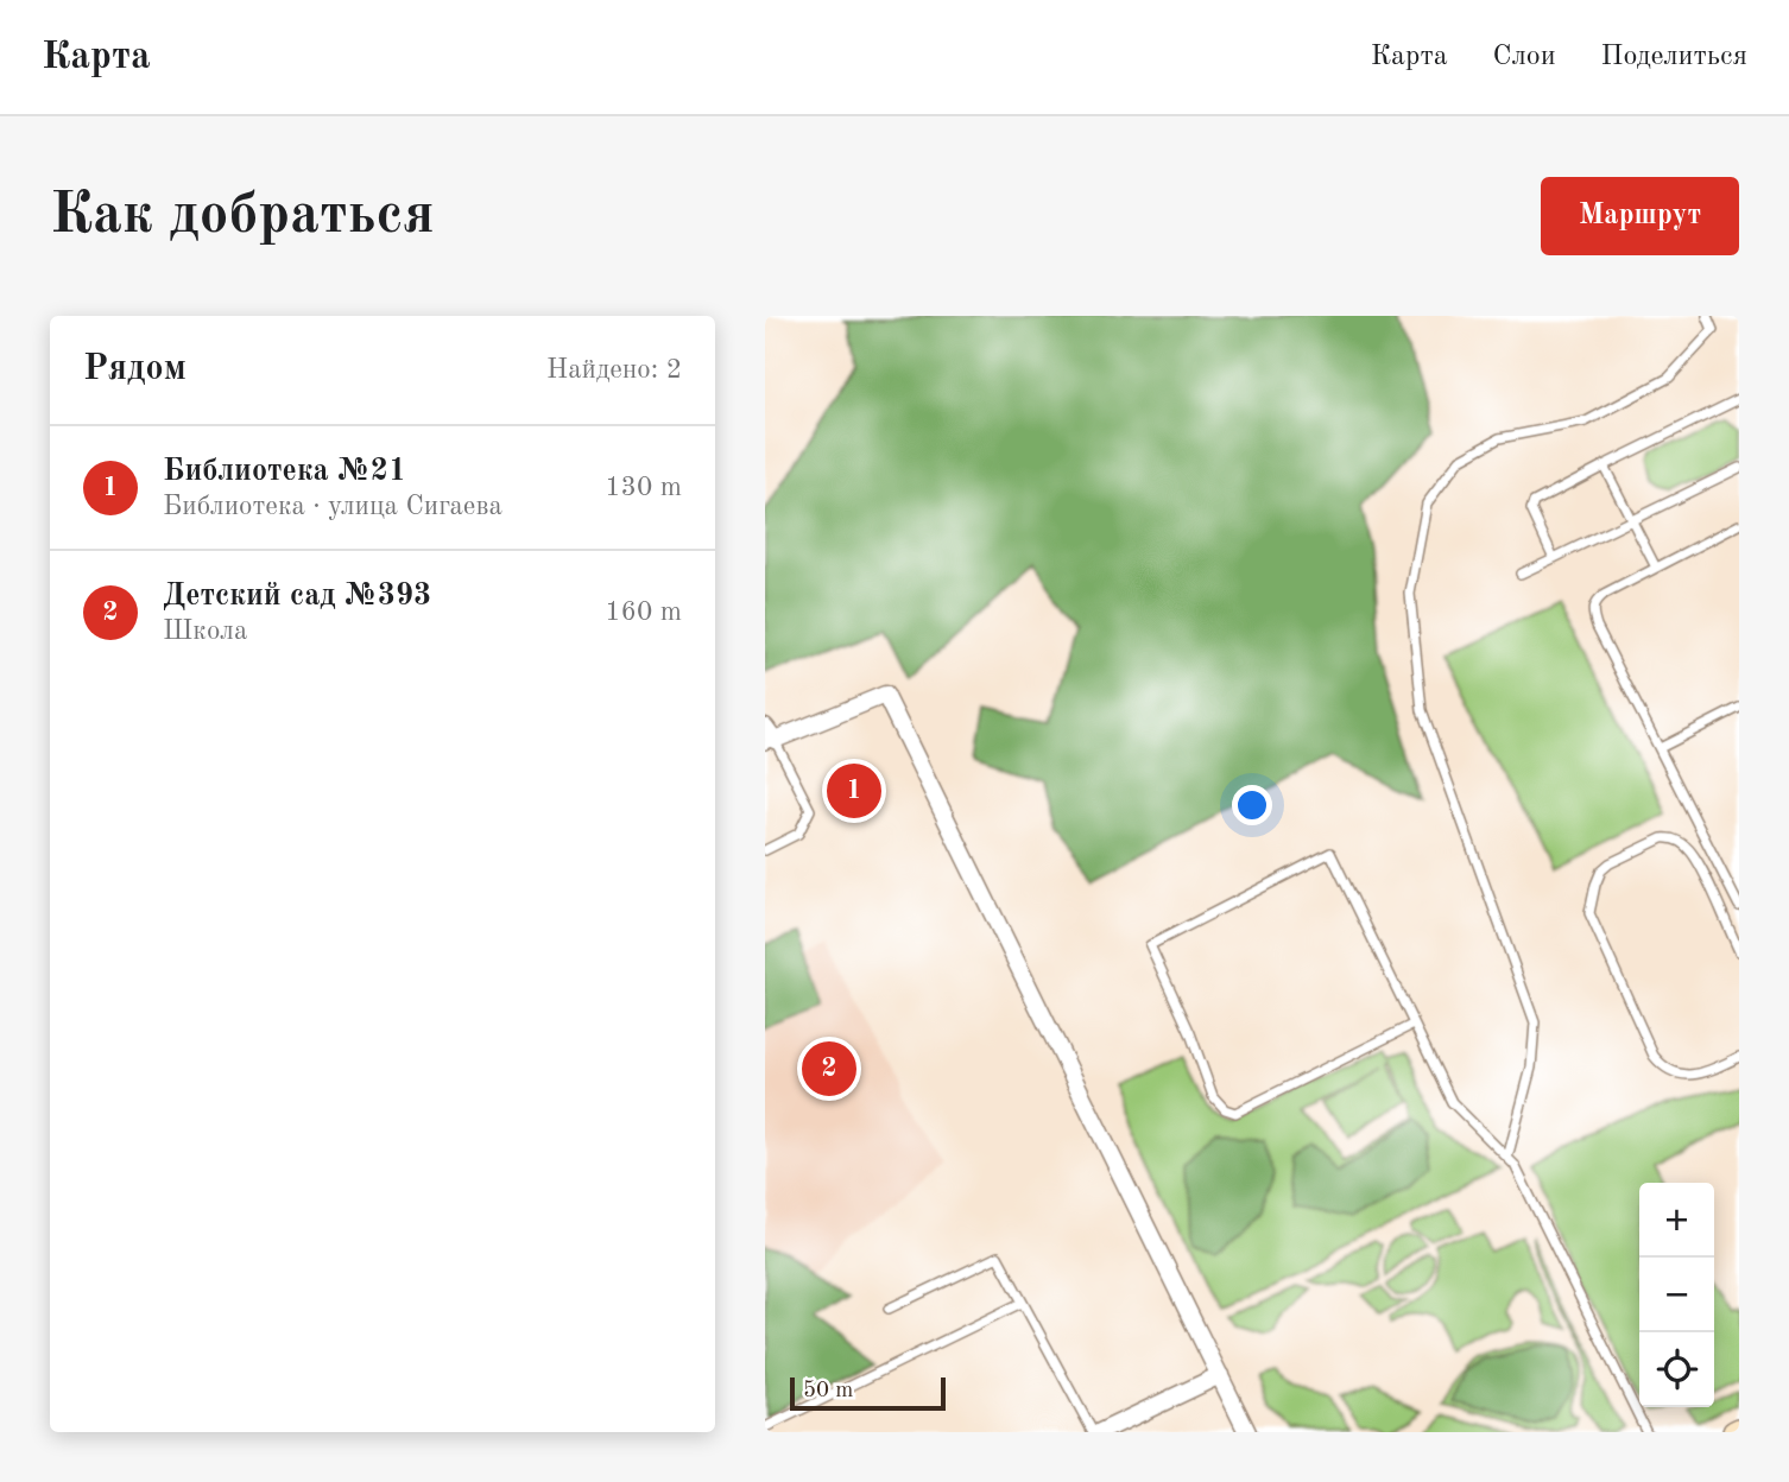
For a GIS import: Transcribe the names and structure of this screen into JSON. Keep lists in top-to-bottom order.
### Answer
{
  "scale_bar": "50 m",
  "page": {
    "header": "Карта",
    "nav": ["Карта", "Слои", "Поделиться"],
    "buttons": "Маршрут",
    "title": "Как добраться",
    "heading": ["Рядом", "Найдено: 2"],
    "list": [
      {
        "mark": "1",
        "name": "Библиотека №21",
        "note": "Библиотека · улица Сигаева",
        "value": "130 m"
      },
      {
        "mark": "2",
        "name": "Детский сад №393",
        "note": "Школа",
        "value": "160 m"
      }
    ],
    "pins": ["1", "2"],
    "map_buttons": ["+", "−"],
    "scale": "50 m"
  }
}
